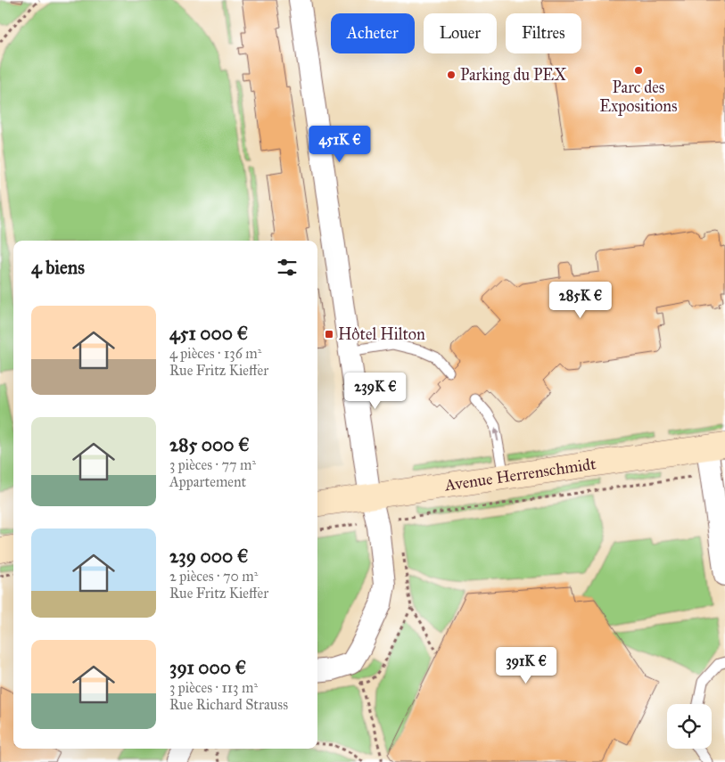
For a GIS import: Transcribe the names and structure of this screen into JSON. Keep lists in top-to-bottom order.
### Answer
{
  "streets": {
    "main road": ["Avenue Herrenschmidt"]
  },
  "places": {
    "other": ["Parc des Expositions", "Parking du PEX"],
    "transit": ["Hôtel Hilton"]
  },
  "page": {
    "chip": ["Acheter", "Louer", "Filtres"],
    "price": [
      "451K €",
      "285K €",
      "239K €",
      "391K €"
    ],
    "heading": "4 biens",
    "list": [
      {
        "name": "451 000 €",
        "note": "4 pièces · 136 m² · Rue Fritz Kieffer"
      },
      {
        "name": "285 000 €",
        "note": "3 pièces · 77 m² · Appartement"
      },
      {
        "name": "239 000 €",
        "note": "2 pièces · 70 m² · Rue Fritz Kieffer"
      },
      {
        "name": "391 000 €",
        "note": "3 pièces · 113 m² · Rue Richard Strauss"
      }
    ]
  }
}
